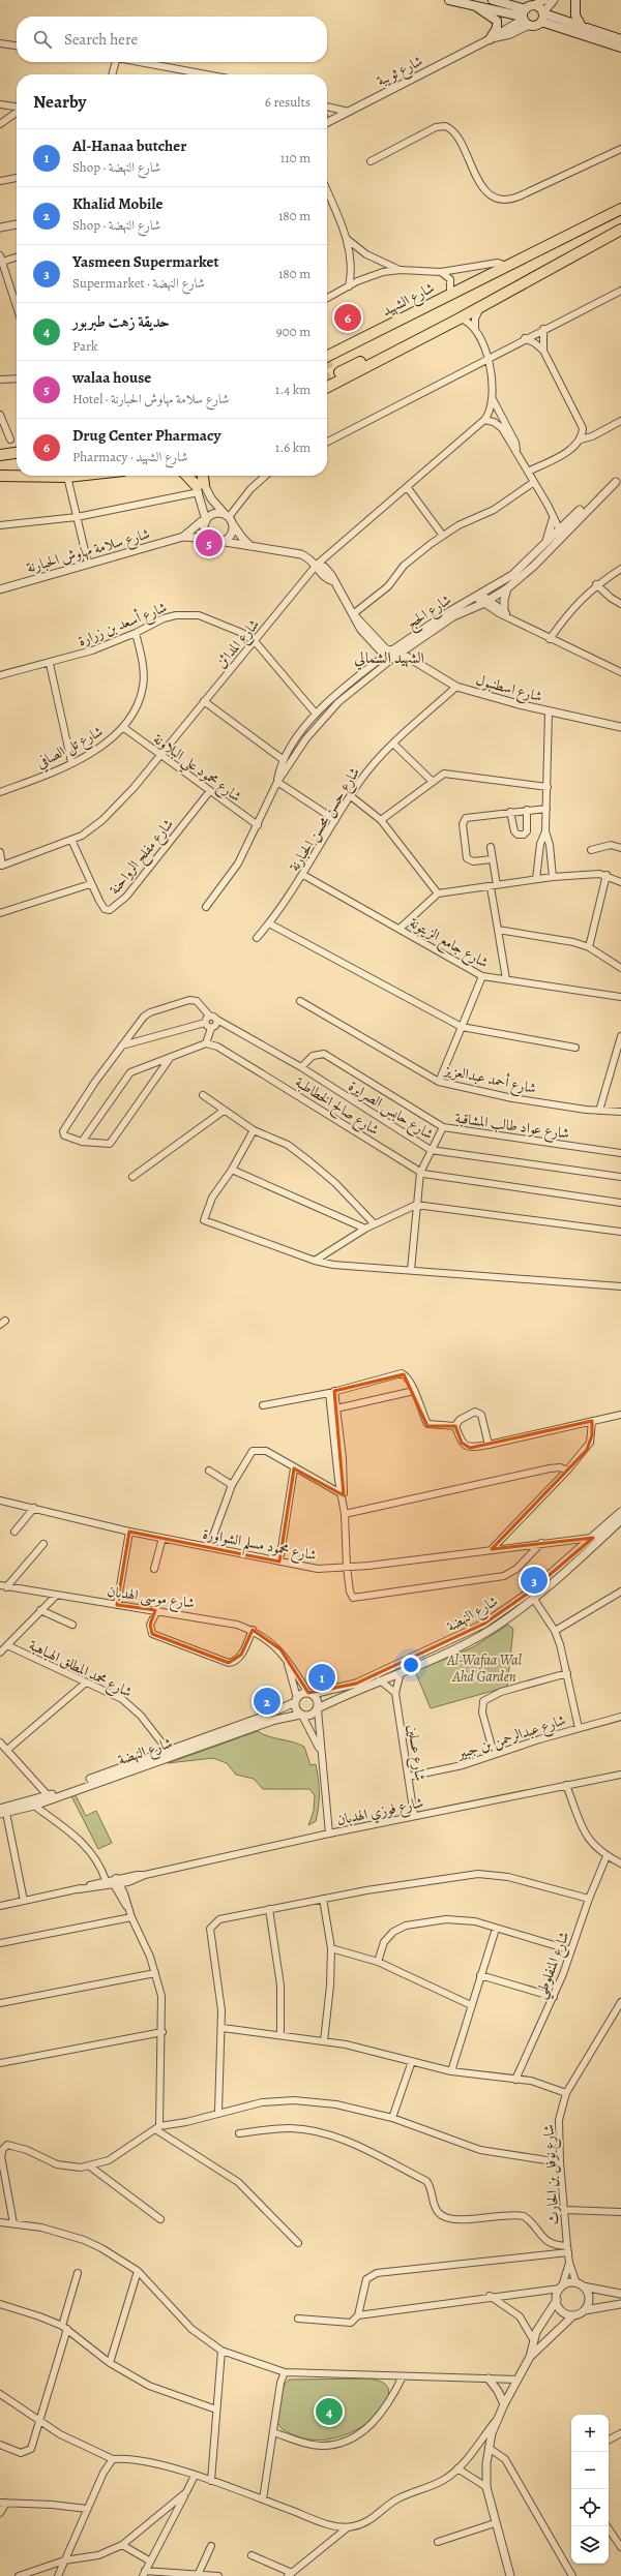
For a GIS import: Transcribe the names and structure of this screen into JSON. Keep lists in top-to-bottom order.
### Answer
{
  "streets": {
    "highway": ["شارع الشهيد"],
    "street": [
      "شارع ثويبة",
      "شارع سلامة مهاوش الحبارنة",
      "شارع الحج",
      "شارع أسعد بن زرارة",
      "شارع المدائن",
      "شارع اسطنبول",
      "شارع تل الصافي",
      "شارع محمود علي البلاونة",
      "شارع حسن محسن الحبارنة",
      "شارع مفلح الرواحنة",
      "شارع جامع الزيتونة",
      "شارع أحمد عبدالعزيز",
      "شارع صالح الخطاطبة",
      "شارع حابس الصرايرة",
      "شارع عواد طالب المشاقبة",
      "شارع محمود مسلم الشواورة",
      "شارع موسى الهدبان",
      "شارع النهضة",
      "شارع محمد المطلق الهباهبة",
      "شارع عبدالرحمن بن جبير",
      "شارع عسلين",
      "شارع فوزي الهدبان",
      "شارع المنفلوطي",
      "شارع نوفل بن الحارث"
    ]
  },
  "crossings": [
    ["شارع سلامة مهاوش الحبارنة", "شارع اسطنبول"],
    ["شارع الحج", "شارع أسعد بن زرارة"],
    ["شارع الحج", "شارع اسطنبول"],
    ["شارع الحج", "شارع محمود علي البلاونة"],
    ["شارع أسعد بن زرارة", "شارع المدائن"],
    ["شارع أسعد بن زرارة", "شارع تل الصافي"],
    ["شارع المدائن", "شارع اسطنبول"],
    ["شارع المدائن", "شارع محمود علي البلاونة"],
    ["شارع المدائن", "شارع مفلح الرواحنة"],
    ["شارع اسطنبول", "شارع حسن محسن الحبارنة"],
    ["شارع تل الصافي", "شارع محمود علي البلاونة"],
    ["شارع محمود علي البلاونة", "شارع مفلح الرواحنة"],
    ["شارع حسن محسن الحبارنة", "شارع جامع الزيتونة"],
    ["شارع حابس الصرايرة", "شارع عواد طالب المشاقبة"],
    ["شارع محمود مسلم الشواورة", "شارع النهضة"],
    ["شارع موسى الهدبان", "شارع النهضة"],
    ["شارع النهضة", "شارع محمد المطلق الهباهبة"],
    ["شارع النهضة", "شارع عسلين"],
    ["شارع عبدالرحمن بن جبير", "شارع عسلين"],
    ["شارع عسلين", "شارع فوزي الهدبان"]
  ],
  "districts": ["الشهيد الشمالي"],
  "parks": ["Al-Wafaa Wal Ahd Garden"],
  "page": {
    "search": "Search here",
    "heading": ["Nearby", "6 results"],
    "list": [
      {
        "mark": "1",
        "name": "Al-Hanaa butcher",
        "note": "Shop · شارع النهضة",
        "value": "110 m"
      },
      {
        "mark": "2",
        "name": "Khalid Mobile",
        "note": "Shop · شارع النهضة",
        "value": "180 m"
      },
      {
        "mark": "3",
        "name": "Yasmeen Supermarket",
        "note": "Supermarket · شارع النهضة",
        "value": "180 m"
      },
      {
        "mark": "4",
        "name": "حديقة زهت طبربور",
        "note": "Park",
        "value": "900 m"
      },
      {
        "mark": "5",
        "name": "walaa house",
        "note": "Hotel · شارع سلامة مهاوش الحبارنة",
        "value": "1.4 km"
      },
      {
        "mark": "6",
        "name": "Drug Center Pharmacy",
        "note": "Pharmacy · شارع الشهيد",
        "value": "1.6 km"
      }
    ],
    "pins": [
      "6",
      "5",
      "3",
      "1",
      "2",
      "4"
    ],
    "map_buttons": ["+", "−"]
  }
}
